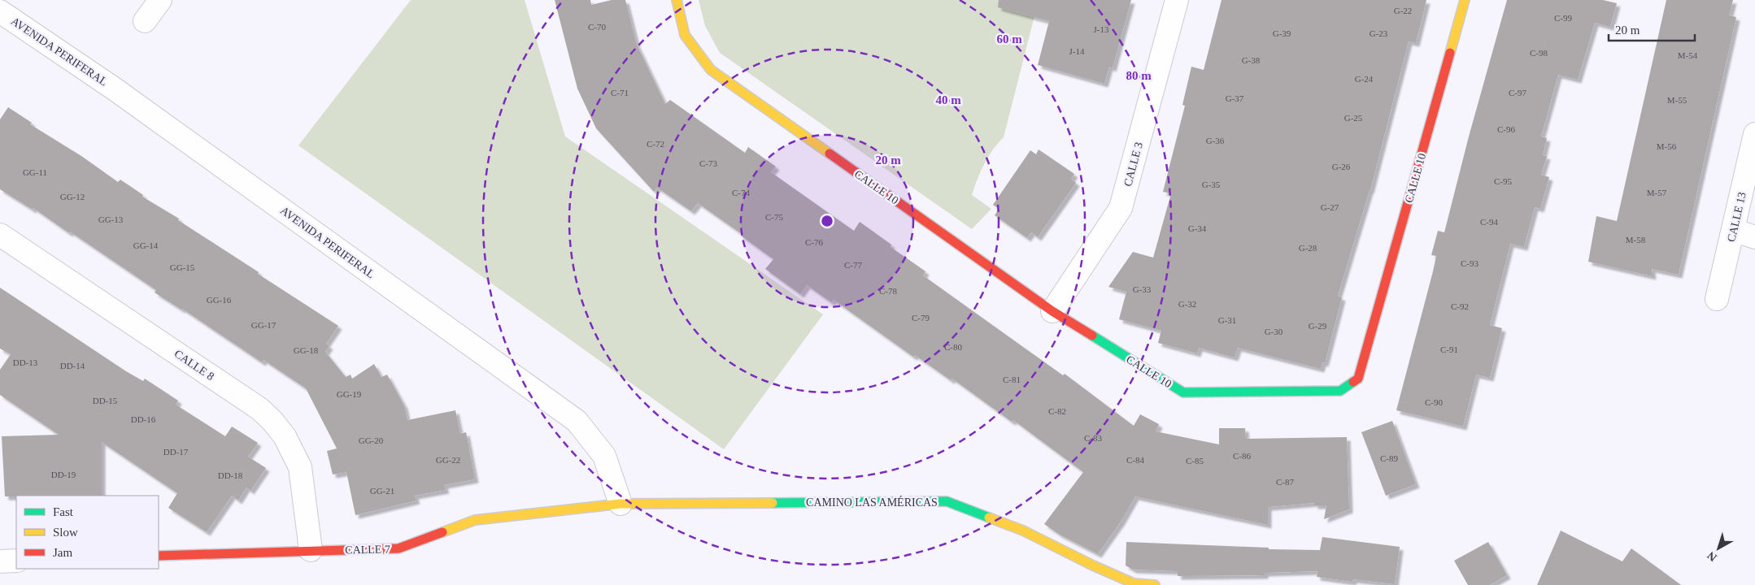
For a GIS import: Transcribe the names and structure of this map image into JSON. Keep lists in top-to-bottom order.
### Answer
{
  "streets": {
    "street": [
      "AVENIDA PERIFERAL",
      "CALLE 3",
      "CALLE 10",
      "CALLE 13",
      "CALLE 8",
      "CAMINO LAS AMÉRICAS",
      "CALLE 7"
    ]
  },
  "crossings": [
    ["AVENIDA PERIFERAL", "CAMINO LAS AMÉRICAS"],
    ["AVENIDA PERIFERAL", "CALLE 7"],
    ["CALLE 3", "CALLE 10"],
    ["CALLE 8", "CALLE 7"],
    ["CAMINO LAS AMÉRICAS", "CALLE 7"]
  ],
  "house_numbers": [
    "G-22",
    "C-99",
    "C-70",
    "J-13",
    "G-39",
    "G-23",
    "J-14",
    "C-98",
    "M-54",
    "G-38",
    "G-24",
    "C-71",
    "C-97",
    "G-37",
    "M-55",
    "G-25",
    "C-96",
    "G-36",
    "C-72",
    "M-56",
    "C-73",
    "G-26",
    "GG-11",
    "C-95",
    "G-35",
    "C-74",
    "M-57",
    "GG-12",
    "G-27",
    "C-75",
    "GG-13",
    "C-94",
    "G-34",
    "M-58",
    "C-76",
    "GG-14",
    "G-28",
    "C-93",
    "C-77",
    "GG-15",
    "G-33",
    "C-78",
    "GG-16",
    "G-32",
    "C-92",
    "C-79",
    "G-31",
    "GG-17",
    "G-29",
    "G-30",
    "C-80",
    "C-91",
    "GG-18",
    "DD-13",
    "DD-14",
    "C-81",
    "GG-19",
    "DD-15",
    "C-90",
    "C-82",
    "DD-16",
    "C-83",
    "GG-20",
    "DD-17",
    "C-86",
    "C-89",
    "GG-22",
    "C-84",
    "C-85",
    "DD-19",
    "DD-18",
    "C-87",
    "GG-21"
  ],
  "legend": ["Fast", "Slow", "Jam"],
  "scale_bar": "20 m",
  "north": "bottom left",
  "rings": [
    "60 m",
    "80 m",
    "40 m",
    "20 m"
  ]
}
